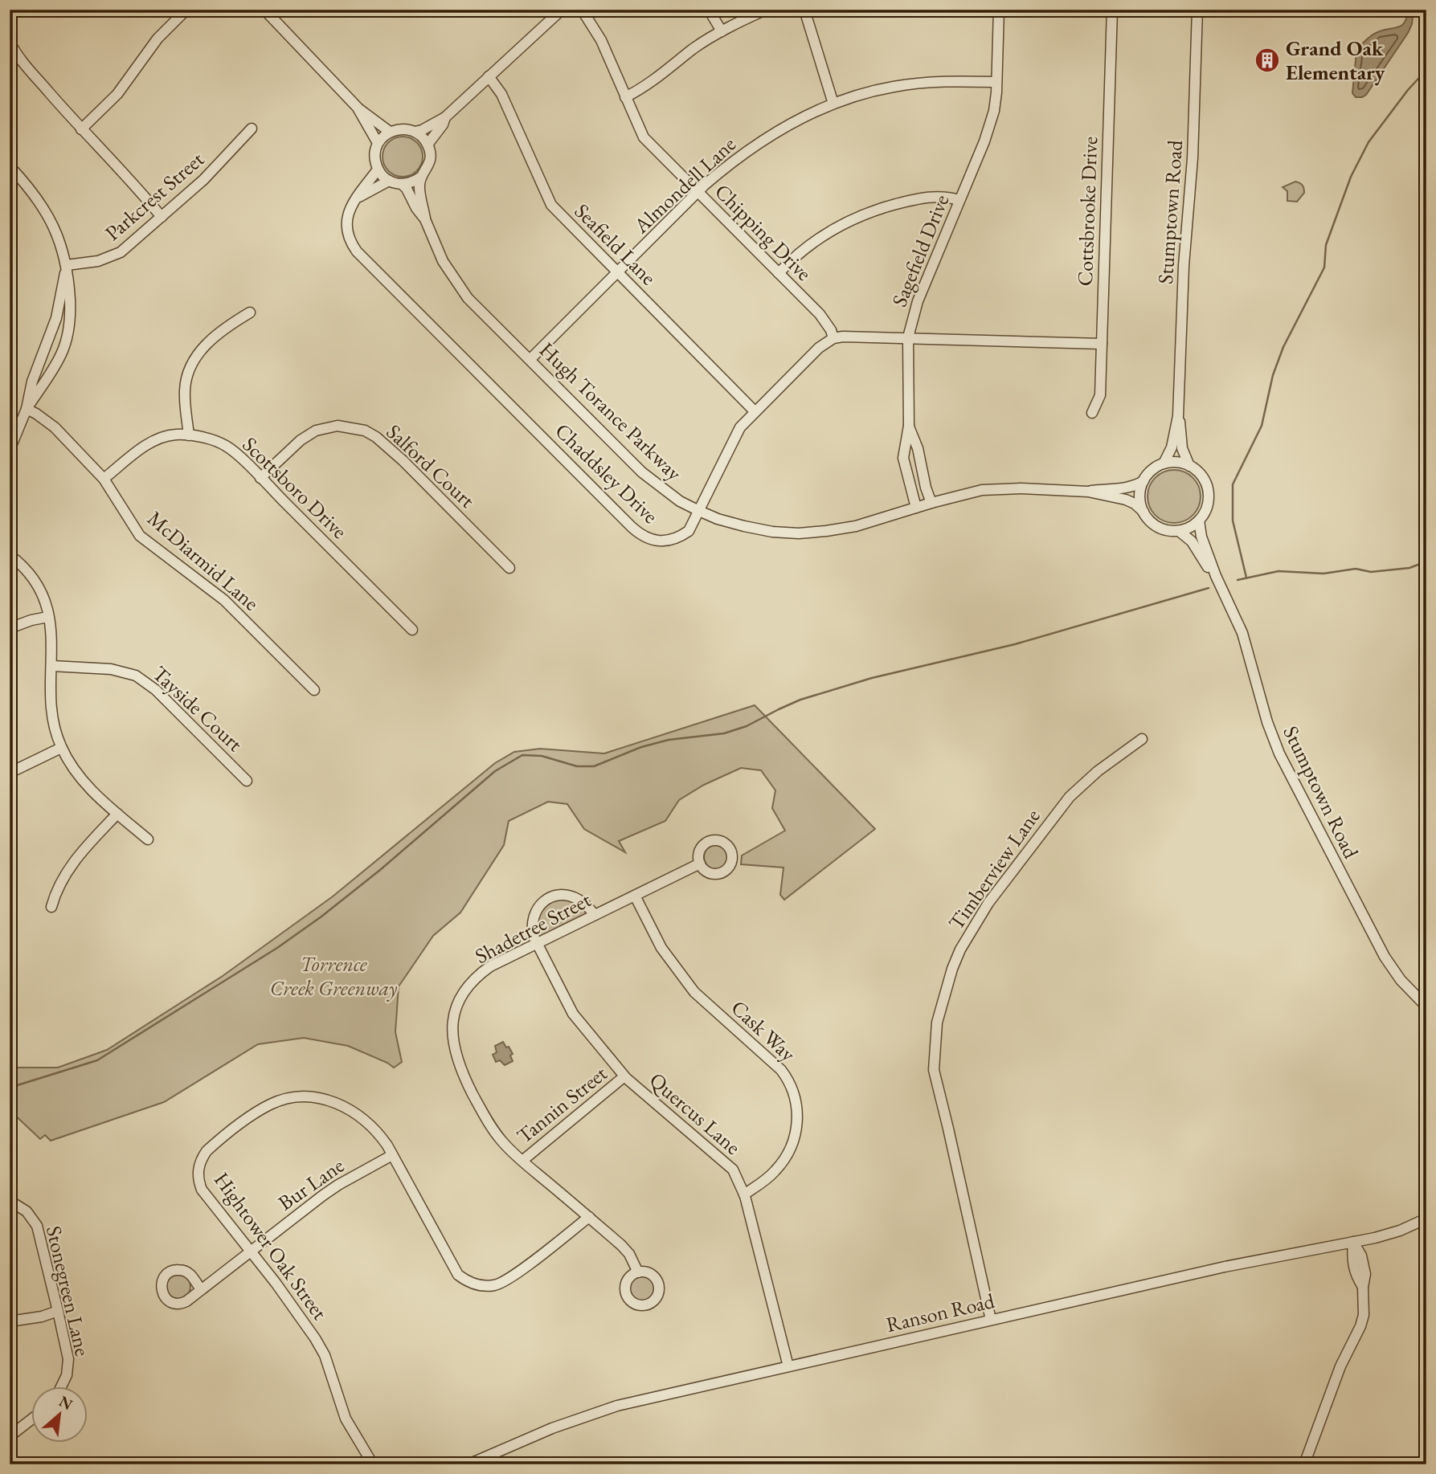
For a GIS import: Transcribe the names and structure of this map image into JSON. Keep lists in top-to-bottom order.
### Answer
{
  "streets": {
    "street": [
      "Almondell Lane",
      "Parkcrest Street",
      "Cottsbrooke Drive",
      "Stumptown Road",
      "Chipping Drive",
      "Seafield Lane",
      "Sagefield Drive",
      "Hugh Torance Parkway",
      "Salford Court",
      "Chaddsley Drive",
      "Scottsboro Drive",
      "McDiarmid Lane",
      "Tayside Court",
      "Timberview Lane",
      "Shadetree Street",
      "Cask Way",
      "Tannin Street",
      "Quercus Lane",
      "Bur Lane",
      "Hightower Oak Street",
      "Stonegreen Lane",
      "Ranson Road"
    ]
  },
  "crossings": [
    ["Almondell Lane", "Chipping Drive"],
    ["Almondell Lane", "Seafield Lane"],
    ["Almondell Lane", "Sagefield Drive"],
    ["Almondell Lane", "Hugh Torance Parkway"],
    ["Stumptown Road", "Hugh Torance Parkway"],
    ["Chipping Drive", "Chaddsley Drive"],
    ["Seafield Lane", "Chaddsley Drive"],
    ["Sagefield Drive", "Hugh Torance Parkway"],
    ["Hugh Torance Parkway", "Chaddsley Drive"],
    ["Salford Court", "Scottsboro Drive"],
    ["Scottsboro Drive", "McDiarmid Lane"],
    ["Timberview Lane", "Ranson Road"],
    ["Shadetree Street", "Cask Way"],
    ["Shadetree Street", "Tannin Street"],
    ["Shadetree Street", "Quercus Lane"],
    ["Shadetree Street", "Hightower Oak Street"],
    ["Cask Way", "Quercus Lane"],
    ["Tannin Street", "Quercus Lane"],
    ["Quercus Lane", "Ranson Road"],
    ["Bur Lane", "Hightower Oak Street"]
  ],
  "parks": ["Torrence Creek Greenway"],
  "places": {
    "building": ["Grand Oak Elementary"]
  },
  "north": "top right"
}
